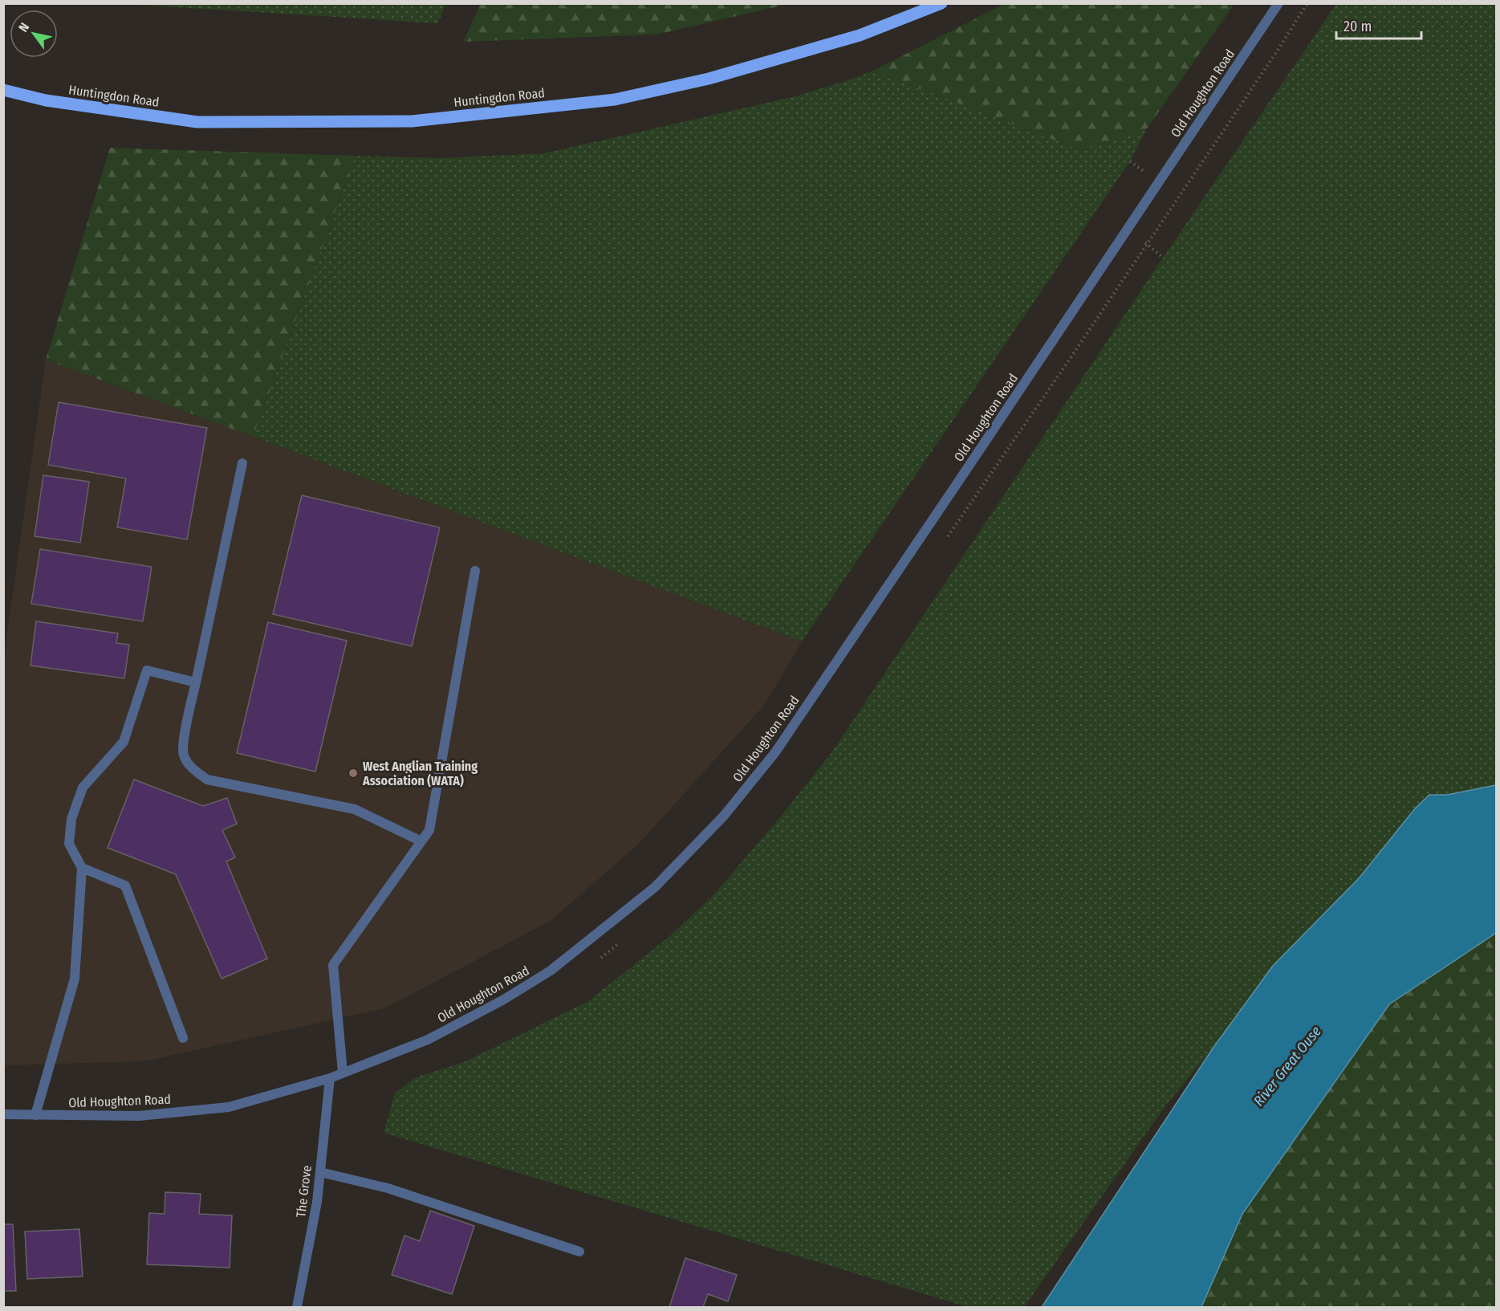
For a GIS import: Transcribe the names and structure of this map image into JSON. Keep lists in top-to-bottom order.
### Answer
{
  "streets": {
    "main road": ["Huntingdon Road"],
    "street": ["Old Houghton Road", "The Grove"]
  },
  "crossings": [
    ["Old Houghton Road", "The Grove"]
  ],
  "water": ["River Great Ouse"],
  "places": ["West Anglian Training Association (WATA)"],
  "scale_bar": "20 m",
  "north": "top left"
}
